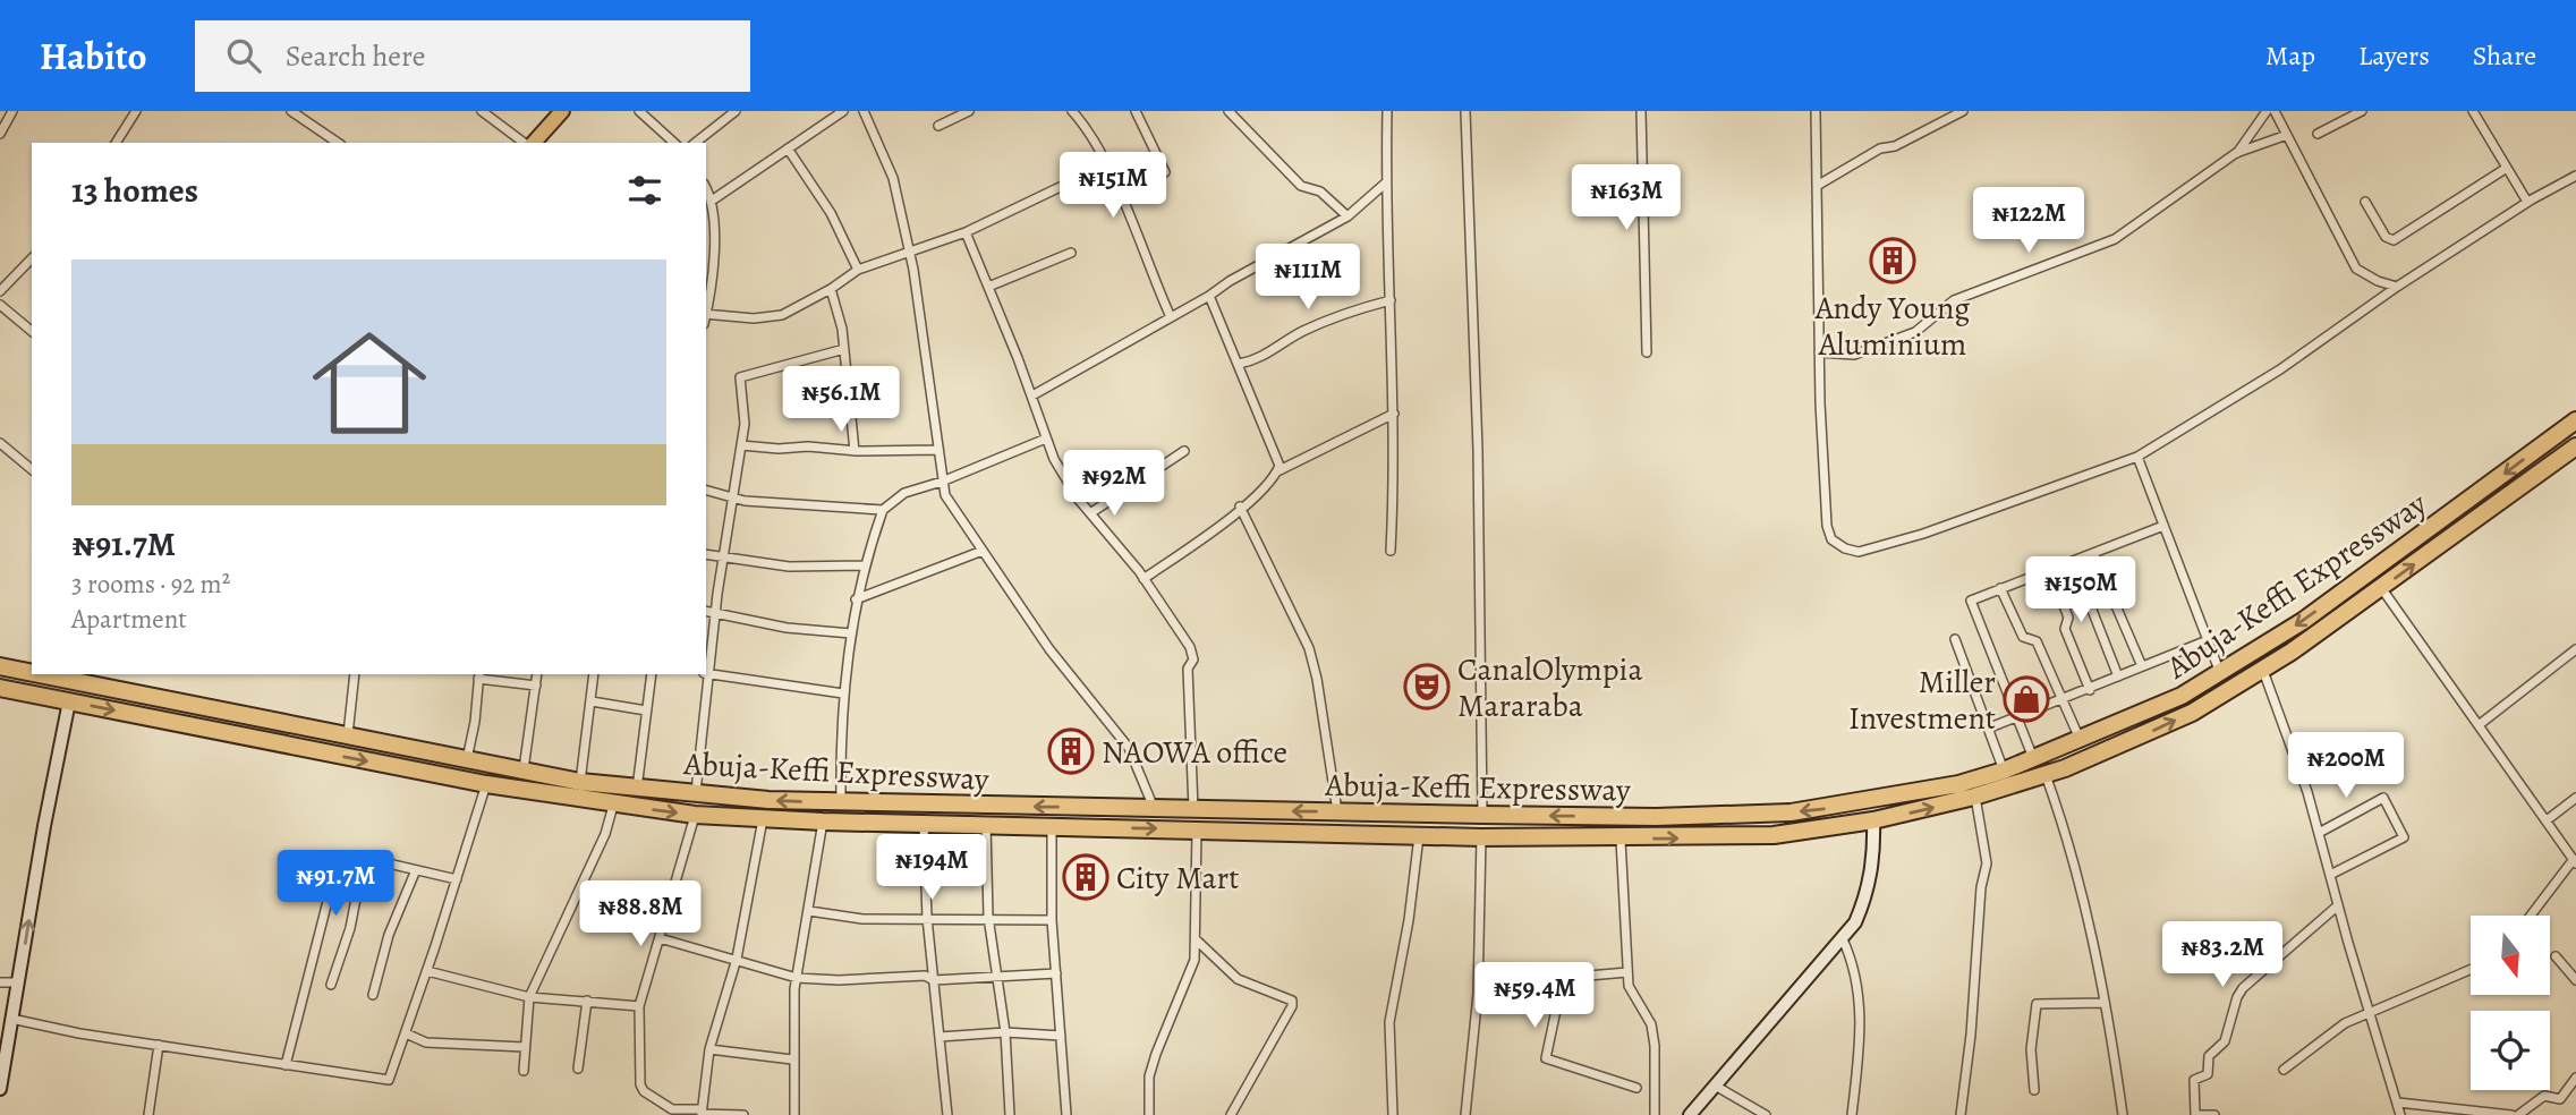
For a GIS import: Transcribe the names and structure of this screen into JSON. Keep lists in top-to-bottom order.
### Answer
{
  "streets": {
    "highway": ["Abuja-Keffi Expressway"]
  },
  "places": {
    "building": ["Andy Young Aluminium", "NAOWA office", "City Mart"],
    "theatre": ["CanalOlympia Mararaba"],
    "shop": ["Miller Investment"]
  },
  "north": "bottom",
  "page": {
    "header": "Habito",
    "search": "Search here",
    "nav": ["Map", "Layers", "Share"],
    "heading": "13 homes",
    "price": [
      "₦151M",
      "₦163M",
      "₦122M",
      "₦111M",
      "₦56.1M",
      "₦92M",
      "₦150M",
      "₦200M",
      "₦194M",
      "₦91.7M",
      "₦88.8M",
      "₦83.2M",
      "₦59.4M"
    ],
    "list": [
      {
        "name": "₦91.7M",
        "note": "3 rooms · 92 m² · Apartment"
      }
    ]
  }
}
